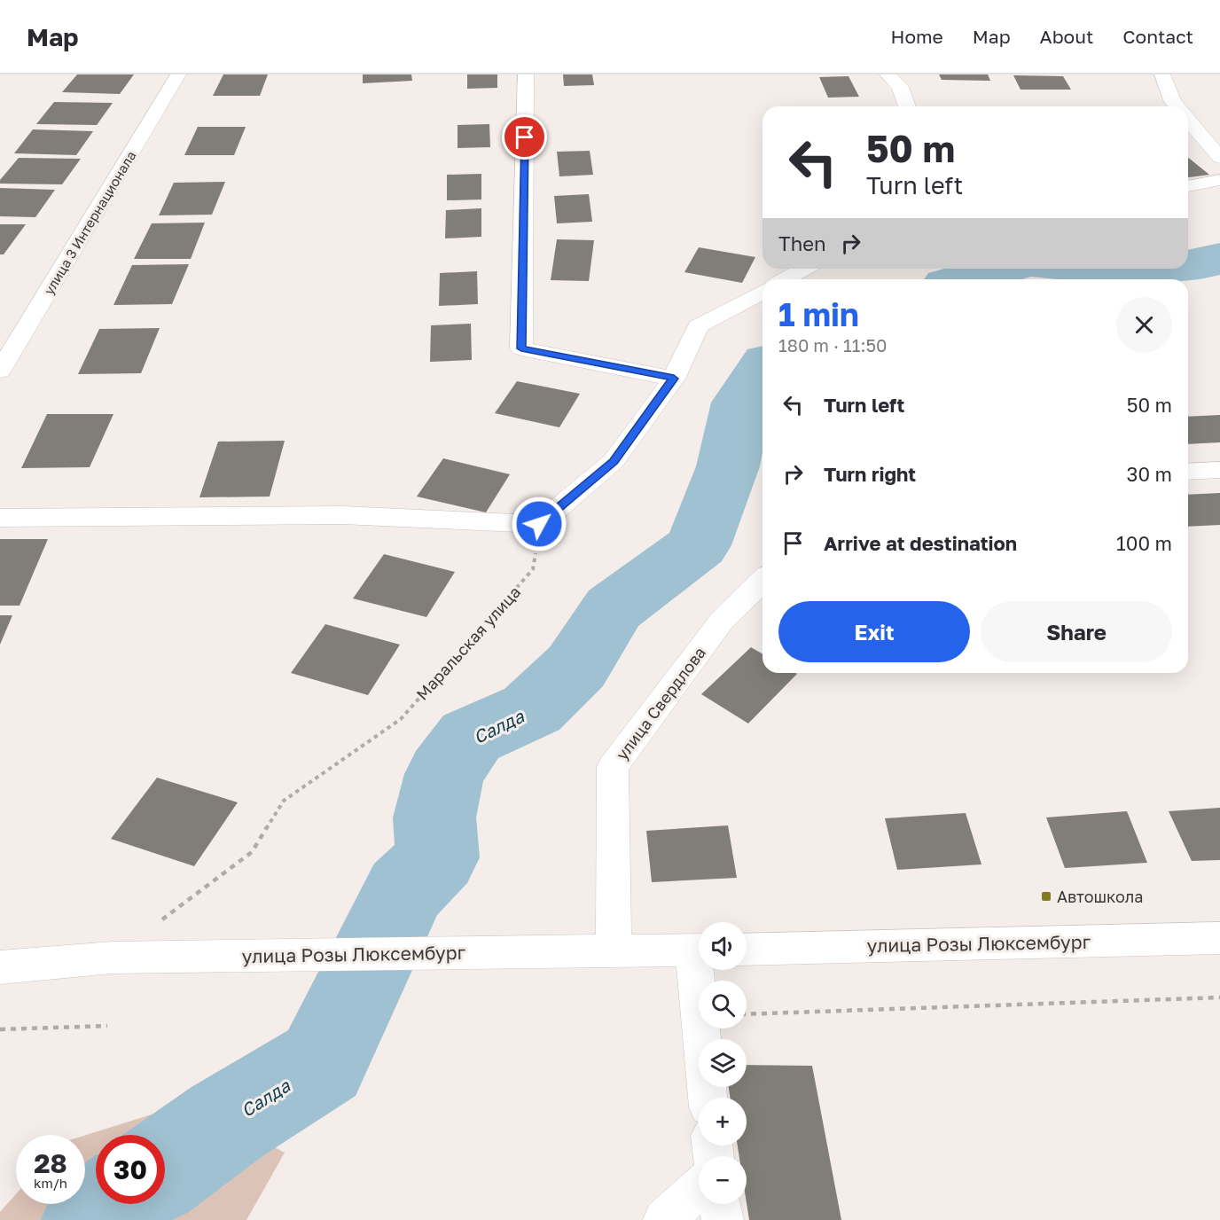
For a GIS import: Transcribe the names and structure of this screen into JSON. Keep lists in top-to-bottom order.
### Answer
{
  "streets": {
    "street": ["улица 3 Интернационала", "улица Свердлова", "улица Розы Люксембург"],
    "path": ["Маральская улица"]
  },
  "crossings": [
    ["Маральская улица", "улица Розы Люксембург"],
    ["улица Свердлова", "улица Розы Люксембург"]
  ],
  "water": ["Салда"],
  "places": {
    "transit": ["Автошкола"]
  },
  "page": {
    "header": "Map",
    "nav": [
      "Home",
      "Map",
      "About",
      "Contact"
    ],
    "turn": ["50 m", "Turn left"],
    "then": "Then",
    "heading": ["1 min", "180 m · 11:50"],
    "list": [
      {
        "name": "Turn left",
        "value": "50 m"
      },
      {
        "name": "Turn right",
        "value": "30 m"
      },
      {
        "name": "Arrive at destination",
        "value": "100 m"
      }
    ],
    "buttons": ["Exit", "Share"],
    "map_buttons": ["+", "−"],
    "speed": "28 km/h",
    "limit": "30"
  }
}
